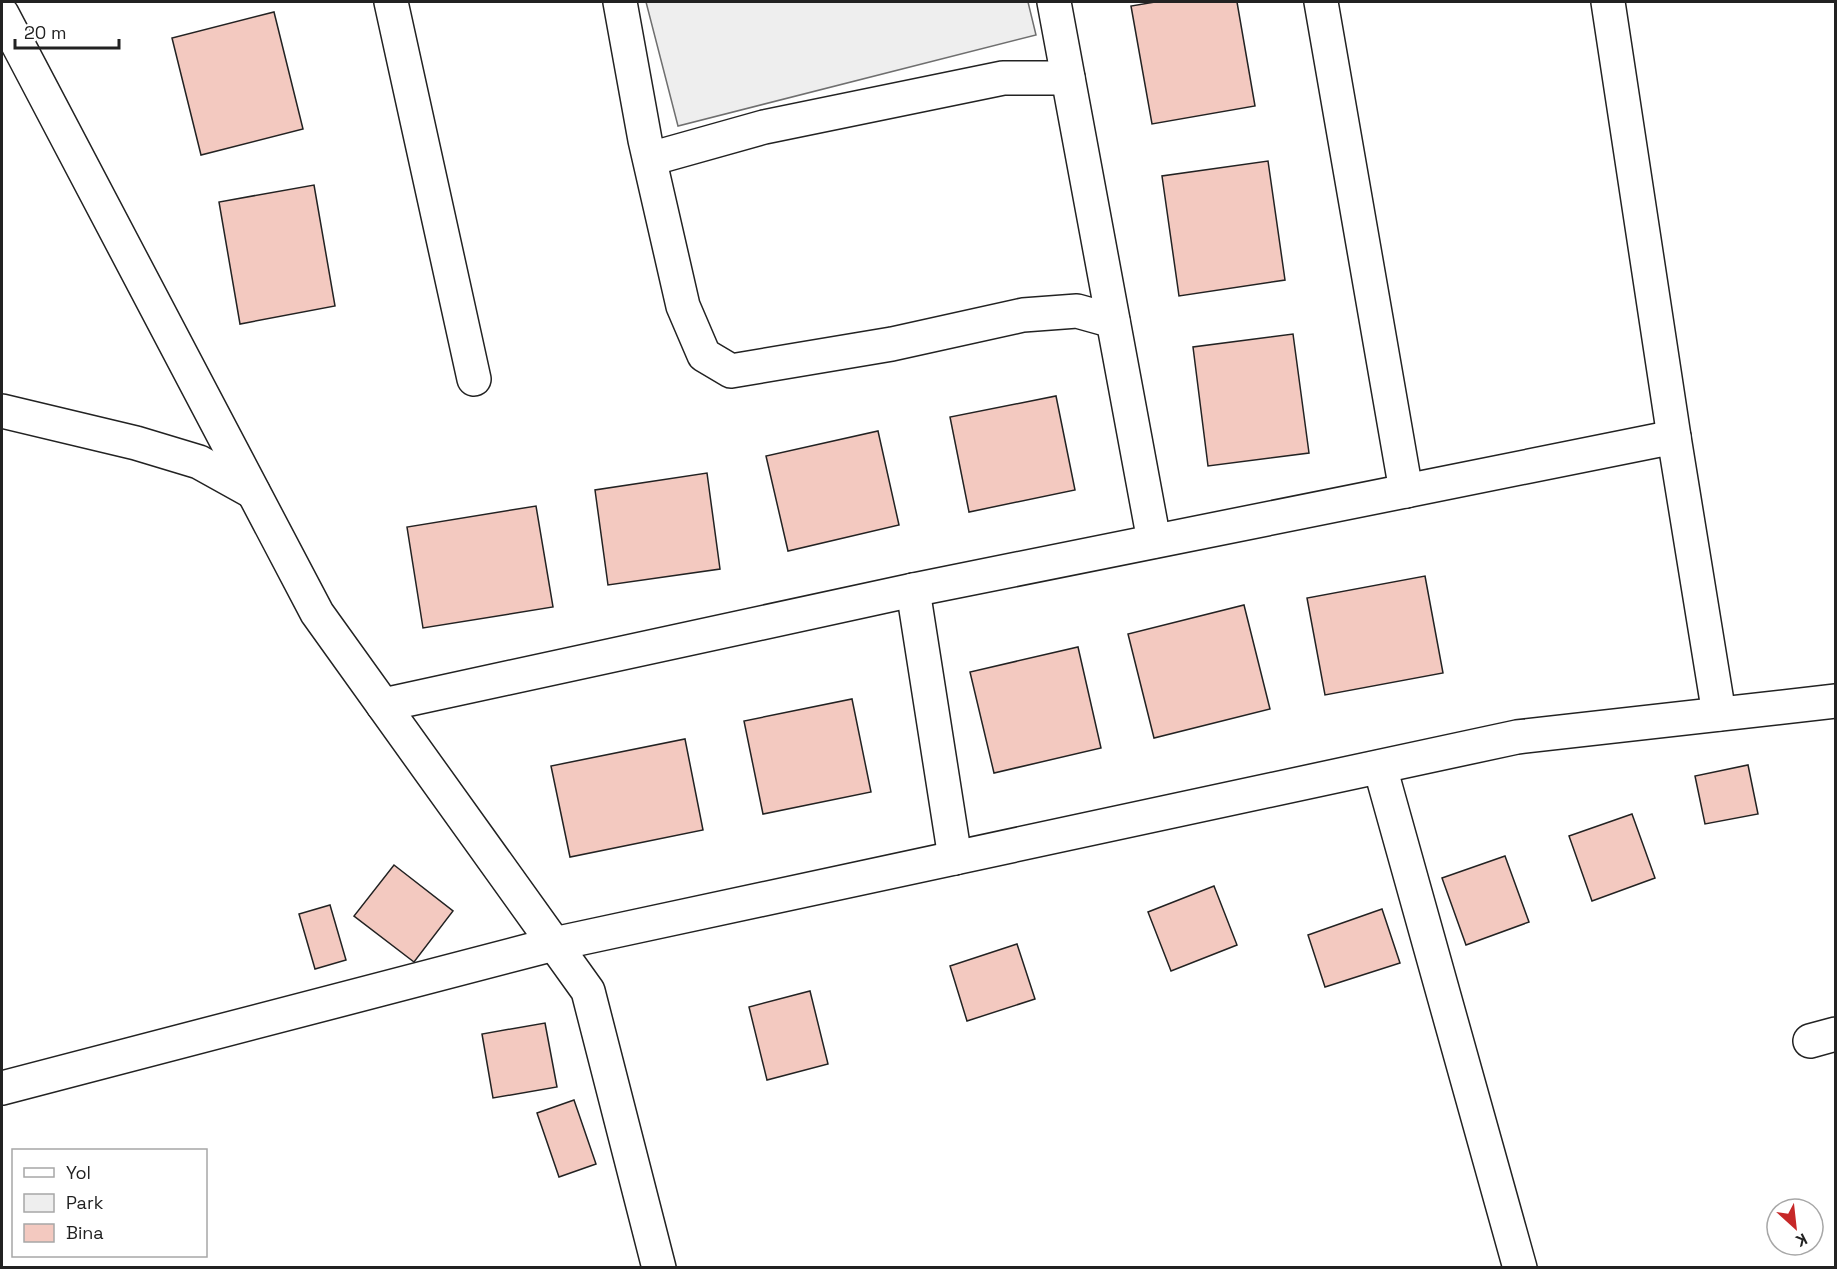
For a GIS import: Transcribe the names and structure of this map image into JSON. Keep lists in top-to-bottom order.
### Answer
{
  "legend": ["Yol", "Park", "Bina"],
  "scale_bar": "20 m",
  "north": "bottom right"
}
